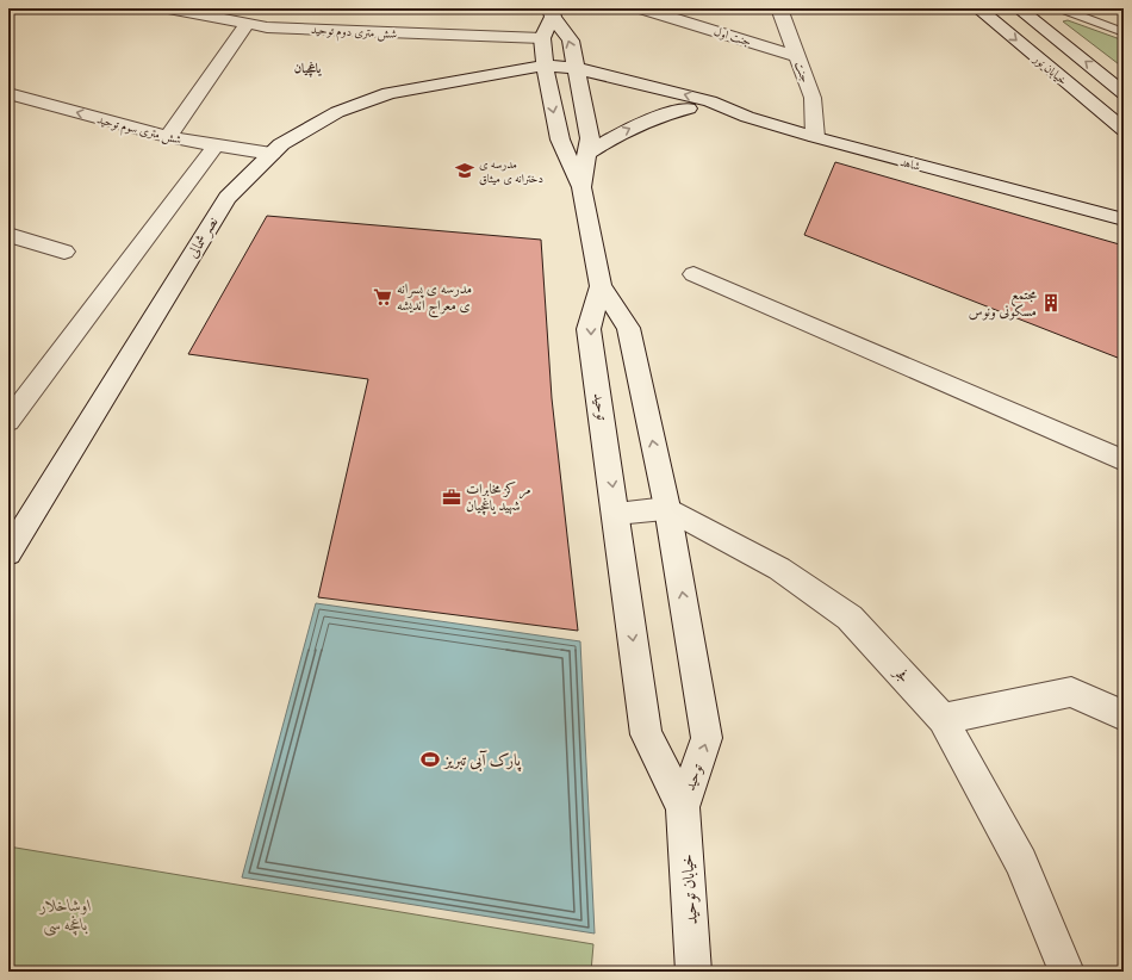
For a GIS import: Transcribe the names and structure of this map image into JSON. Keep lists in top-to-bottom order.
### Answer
{
  "streets": {
    "street": [
      "شش متری دوم توحید",
      "جنت اول",
      "خیابان نور",
      "جنت",
      "شش متری سوم توحید",
      "شاهد",
      "نصر شمالی",
      "توحید",
      "فجر",
      "خیابان توحید"
    ]
  },
  "crossings": [
    ["شش متری دوم توحید", "توحید"],
    ["جنت اول", "جنت"],
    ["جنت", "شاهد"],
    ["شش متری سوم توحید", "نصر شمالی"],
    ["شاهد", "توحید"],
    ["نصر شمالی", "توحید"],
    ["توحید", "فجر"],
    ["توحید", "خیابان توحید"]
  ],
  "districts": ["یاغچیان"],
  "parks": ["اوشاخلار باغچه سی"],
  "places": {
    "school or university": ["مدرسه ی دخترانه ی میثاق"],
    "supermarket": ["مدرسه ی پسرانه ی معراج اندیشه"],
    "building": ["مجتمع مسکونی ونوس"],
    "office": ["مر کز مخابرات شهید یاغچیان"],
    "sports": ["پارک آبی تبریز"]
  }
}
